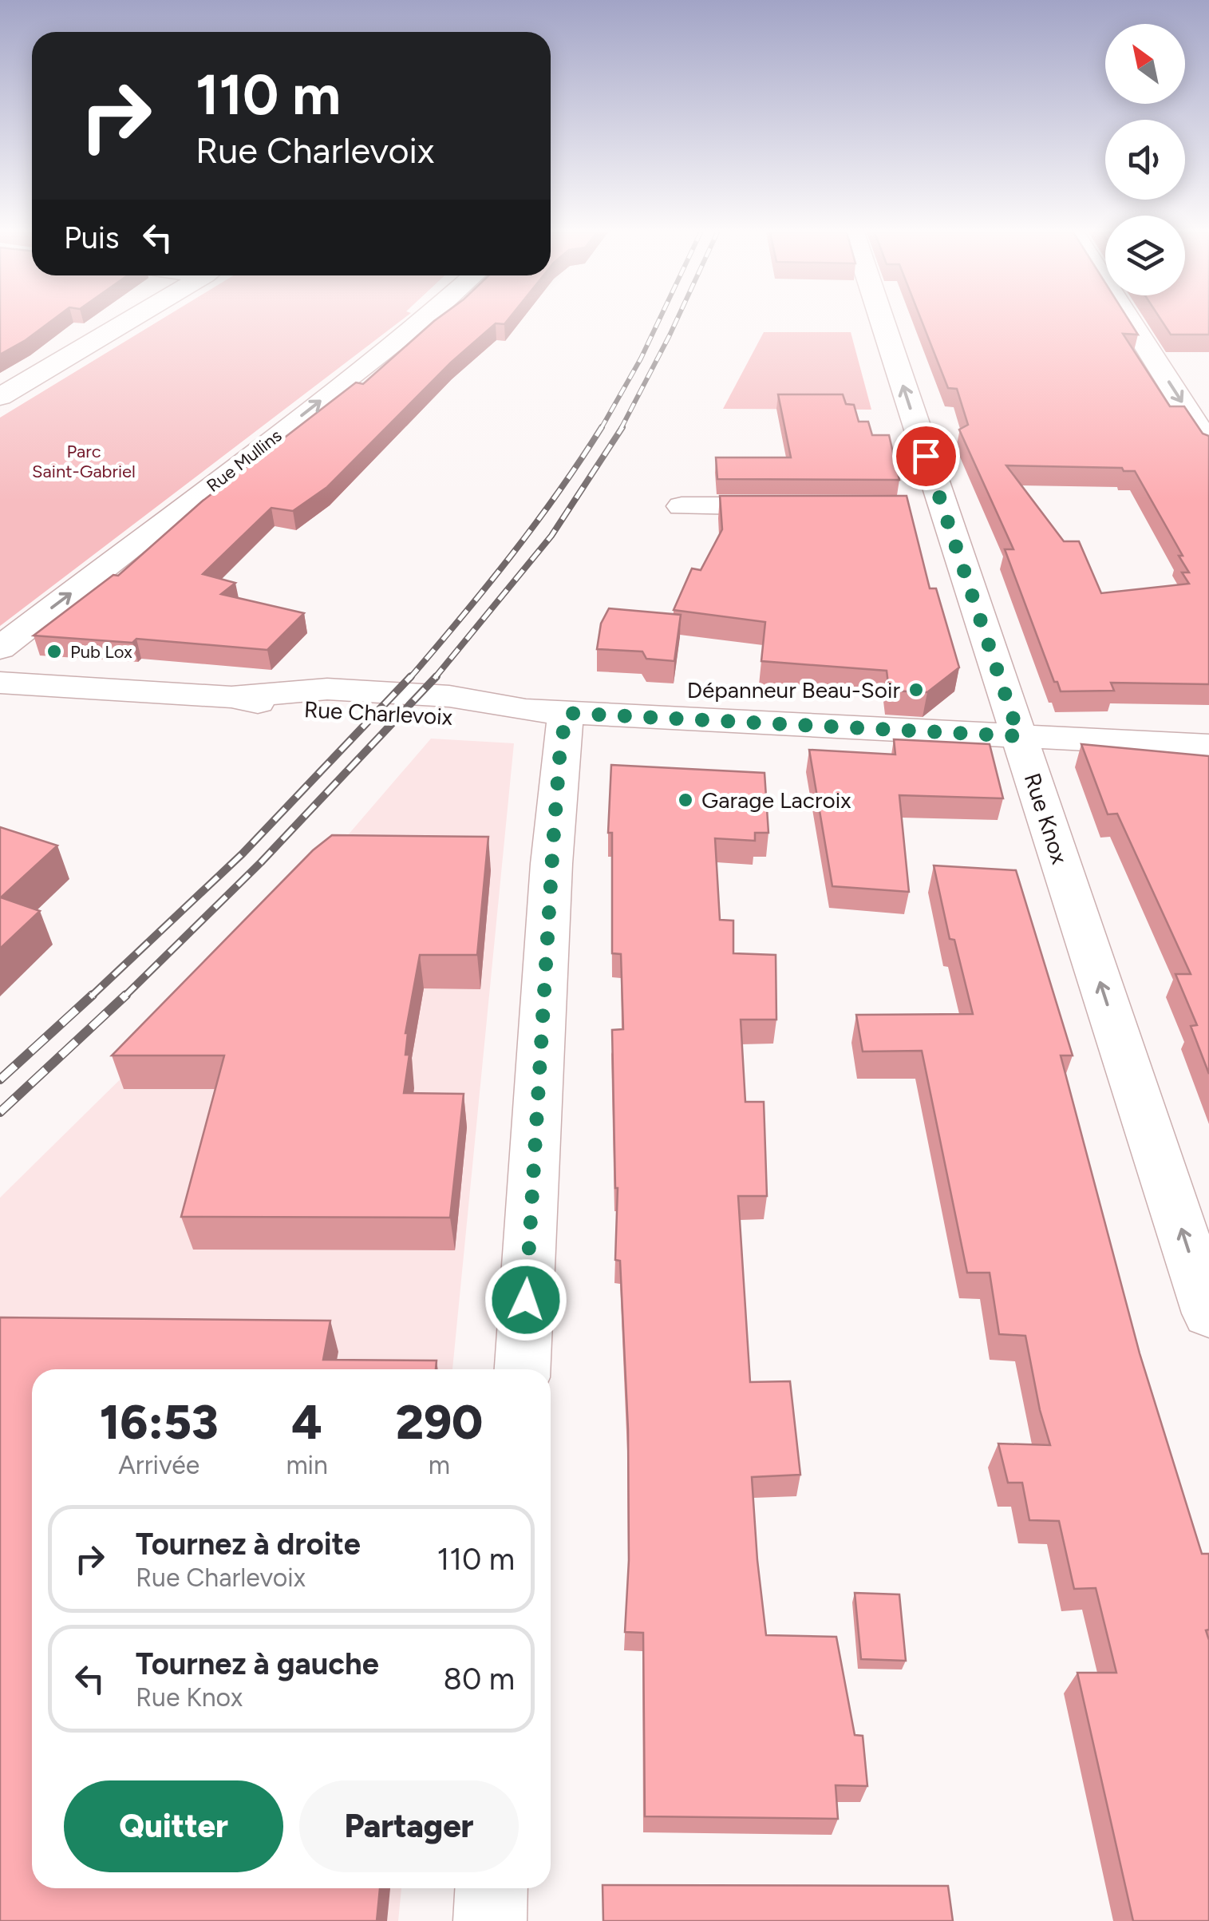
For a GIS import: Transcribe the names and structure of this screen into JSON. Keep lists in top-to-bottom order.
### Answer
{
  "streets": {
    "street": ["Rue Mullins", "Rue Charlevoix", "Rue Knox"]
  },
  "crossings": [
    ["Rue Charlevoix", "Rue Knox"]
  ],
  "one_way": ["Rue Mullins", "Rue Knox"],
  "parks": ["Parc Saint-Gabriel"],
  "places": ["Pub Lox", "Dépanneur Beau-Soir", "Garage Lacroix"],
  "north": "top left",
  "page": {
    "turn": ["110 m", "Rue Charlevoix"],
    "then": "Puis",
    "eta": [
      "16:53",
      "Arrivée",
      "4",
      "min",
      "290",
      "m"
    ],
    "list": [
      {
        "name": "Tournez à droite",
        "note": "Rue Charlevoix",
        "value": "110 m"
      },
      {
        "name": "Tournez à gauche",
        "note": "Rue Knox",
        "value": "80 m"
      }
    ],
    "buttons": ["Quitter", "Partager"]
  }
}
